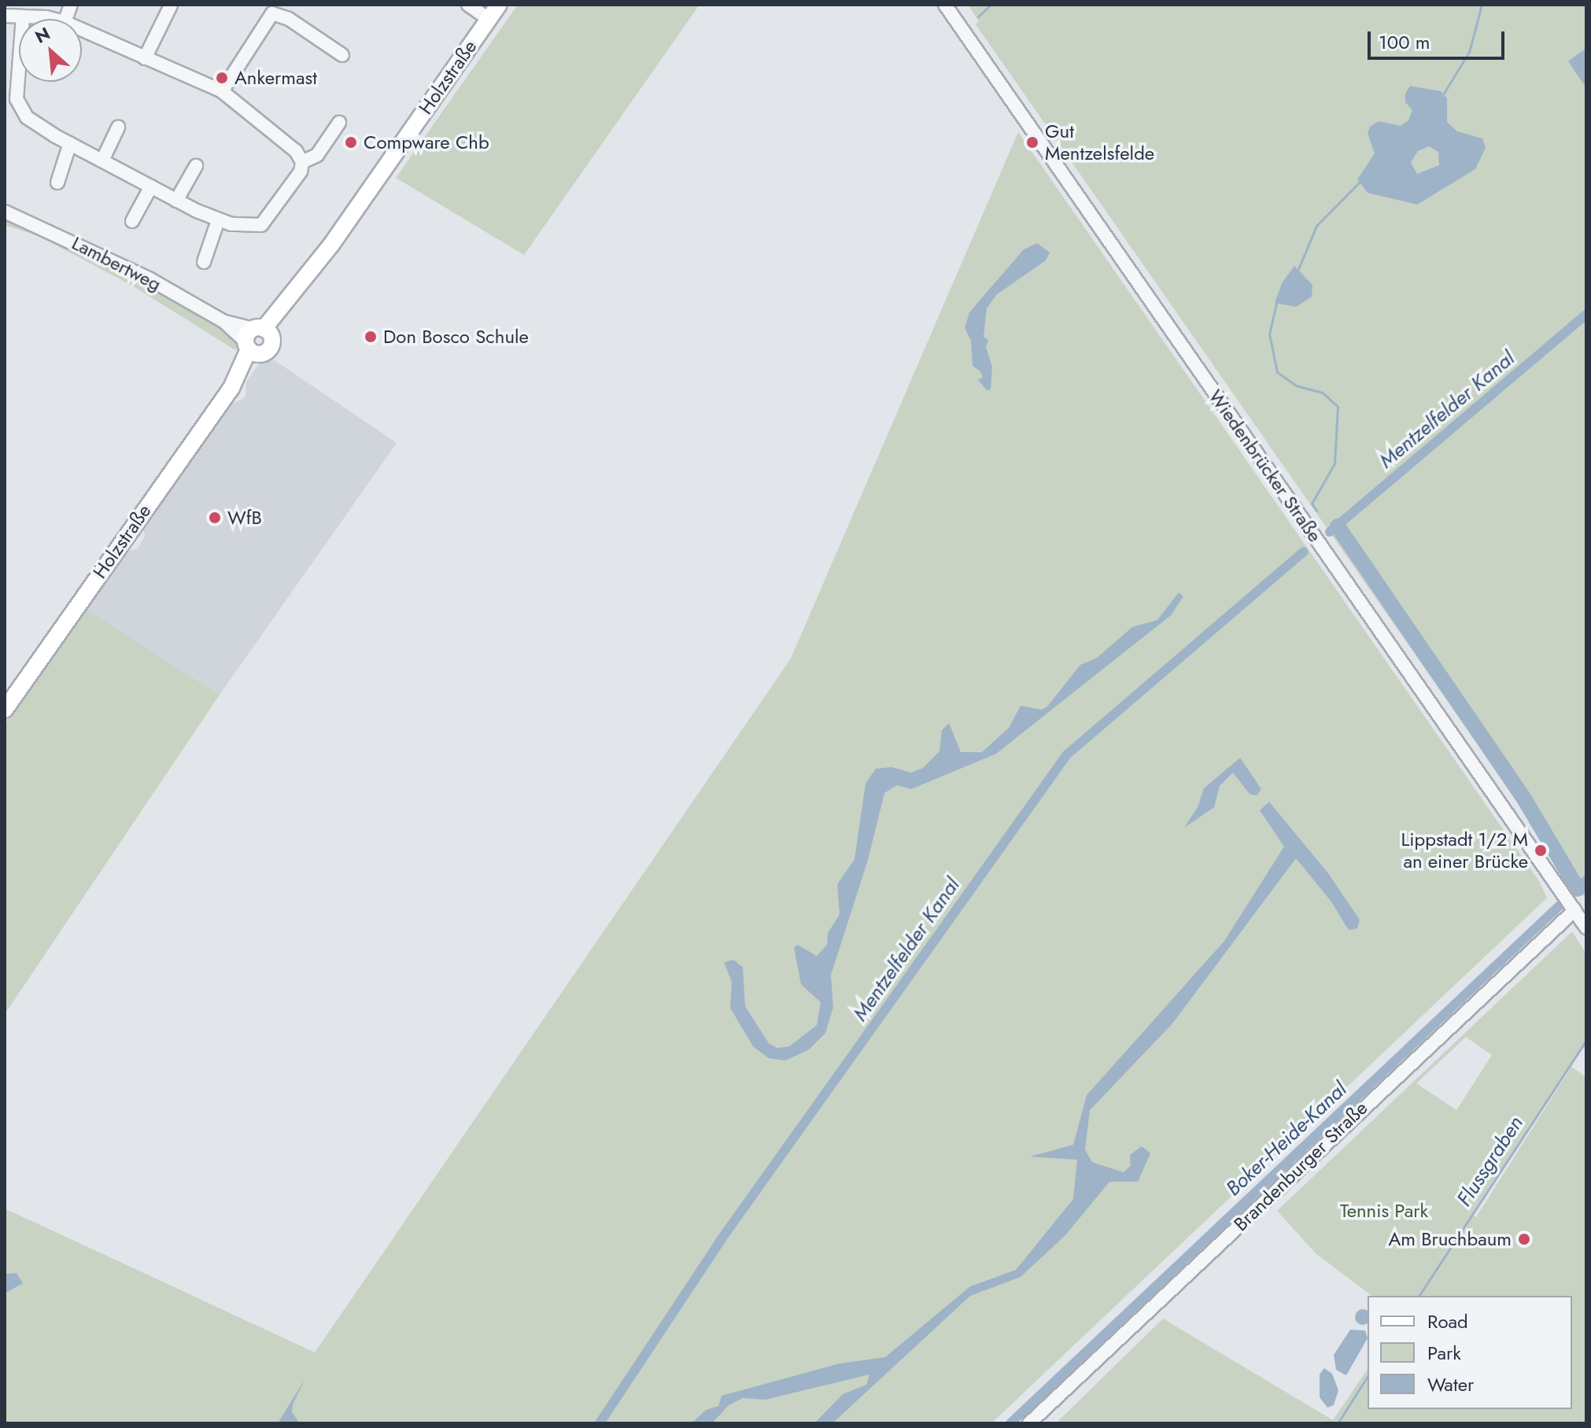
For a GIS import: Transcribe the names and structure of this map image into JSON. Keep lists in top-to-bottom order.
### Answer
{
  "streets": {
    "main road": ["Holzstraße"],
    "street": ["Lambertweg", "Wiedenbrücker Straße", "Brandenburger Straße"]
  },
  "crossings": [
    ["Holzstraße", "Lambertweg"],
    ["Wiedenbrücker Straße", "Brandenburger Straße"]
  ],
  "water": ["Mentzelfelder Kanal", "Boker-Heide-Kanal", "Flussgraben"],
  "parks": ["Tennis Park"],
  "places": [
    "Ankermast",
    "Compware Chb",
    "Gut Mentzelsfelde",
    "Don Bosco Schule",
    "WfB",
    "Lippstadt 1/2 M an einer Brücke",
    "Am Bruchbaum"
  ],
  "legend": ["Road", "Park", "Water"],
  "scale_bar": "100 m",
  "north": "top left"
}
